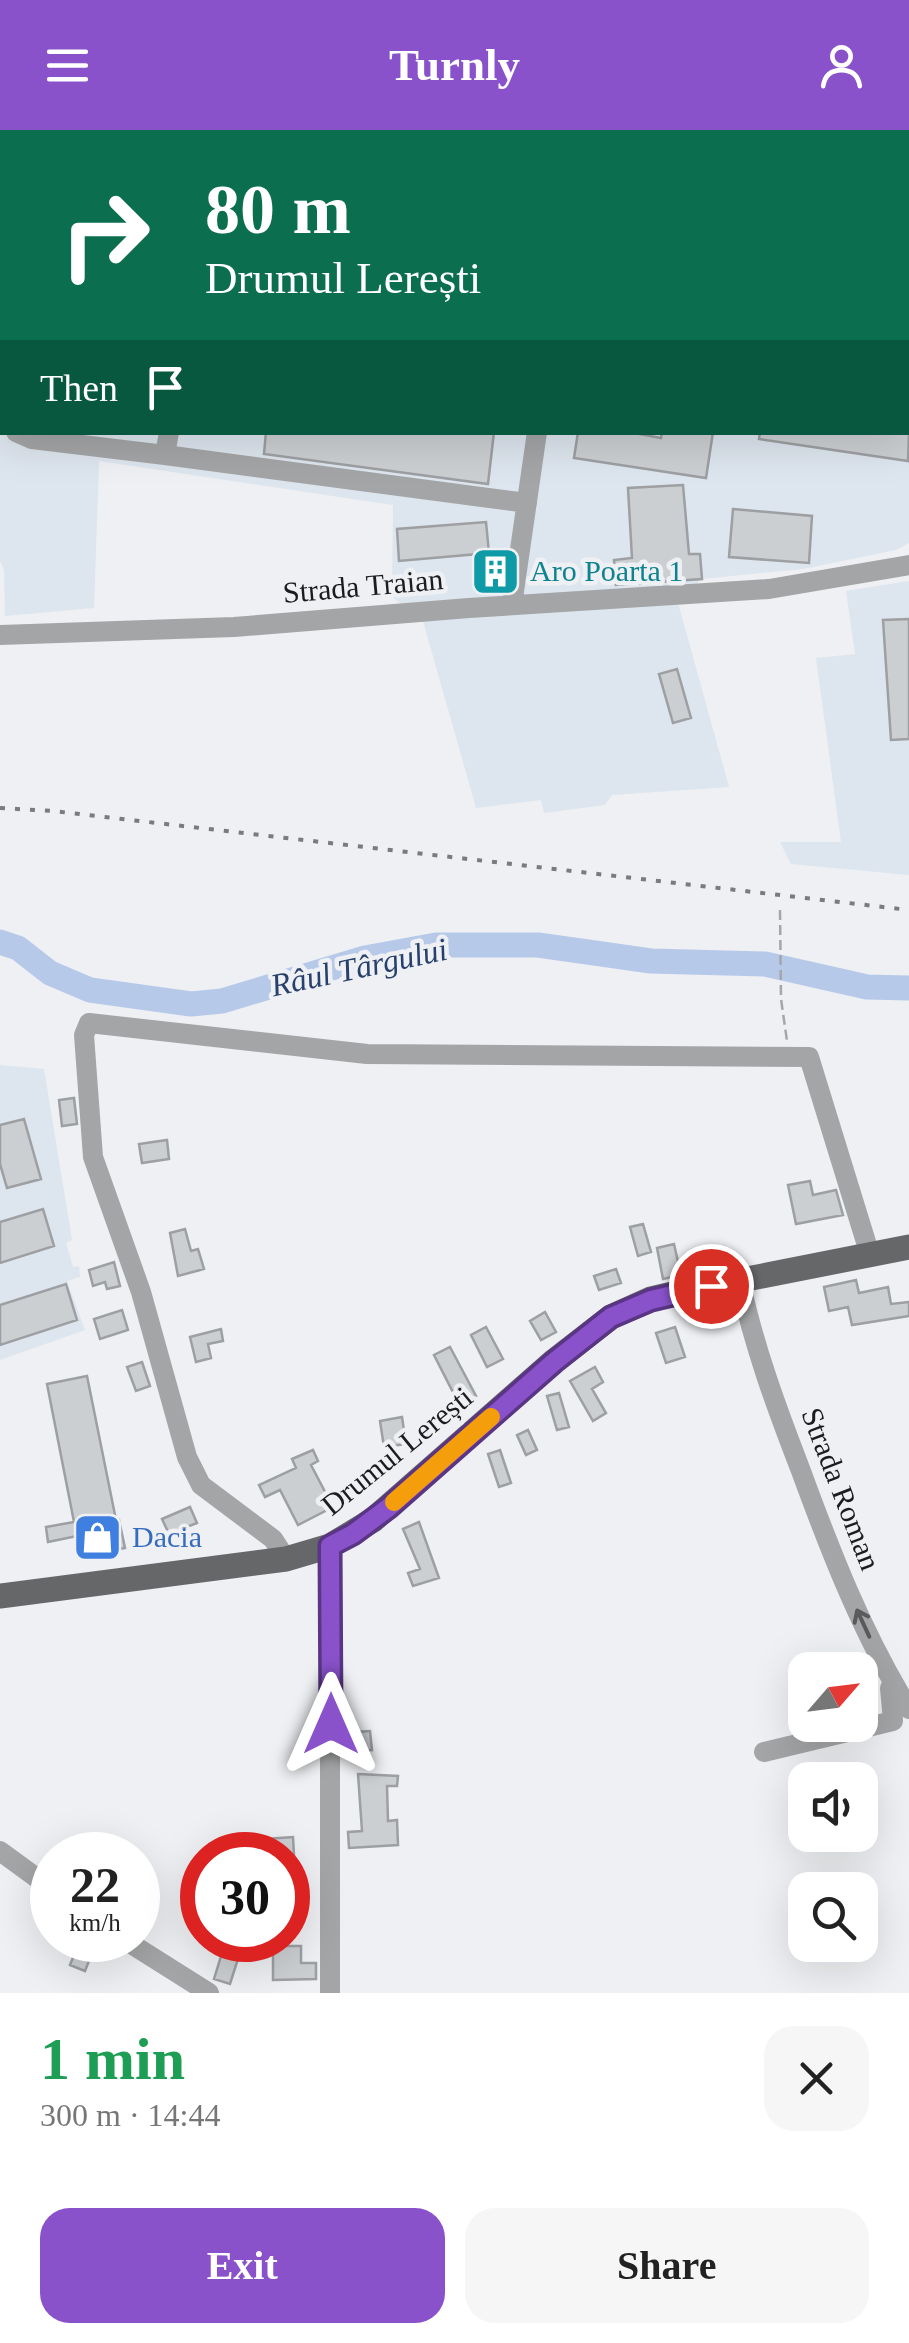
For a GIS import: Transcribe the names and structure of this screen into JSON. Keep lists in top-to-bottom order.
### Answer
{
  "streets": {
    "main road": ["Drumul Lerești"],
    "street": ["Strada Traian", "Strada Roman"]
  },
  "crossings": [
    ["Drumul Lerești", "Strada Roman"]
  ],
  "one_way": ["Strada Roman"],
  "water": ["Râul Târgului"],
  "places": {
    "building": ["Aro Poarta 1"],
    "shop": ["Dacia"]
  },
  "north": "top right",
  "page": {
    "header": "Turnly",
    "turn": ["80 m", "Drumul Lerești"],
    "then": "Then",
    "speed": "22 km/h",
    "limit": "30",
    "heading": ["1 min", "300 m · 14:44"],
    "buttons": ["Exit", "Share"]
  }
}
